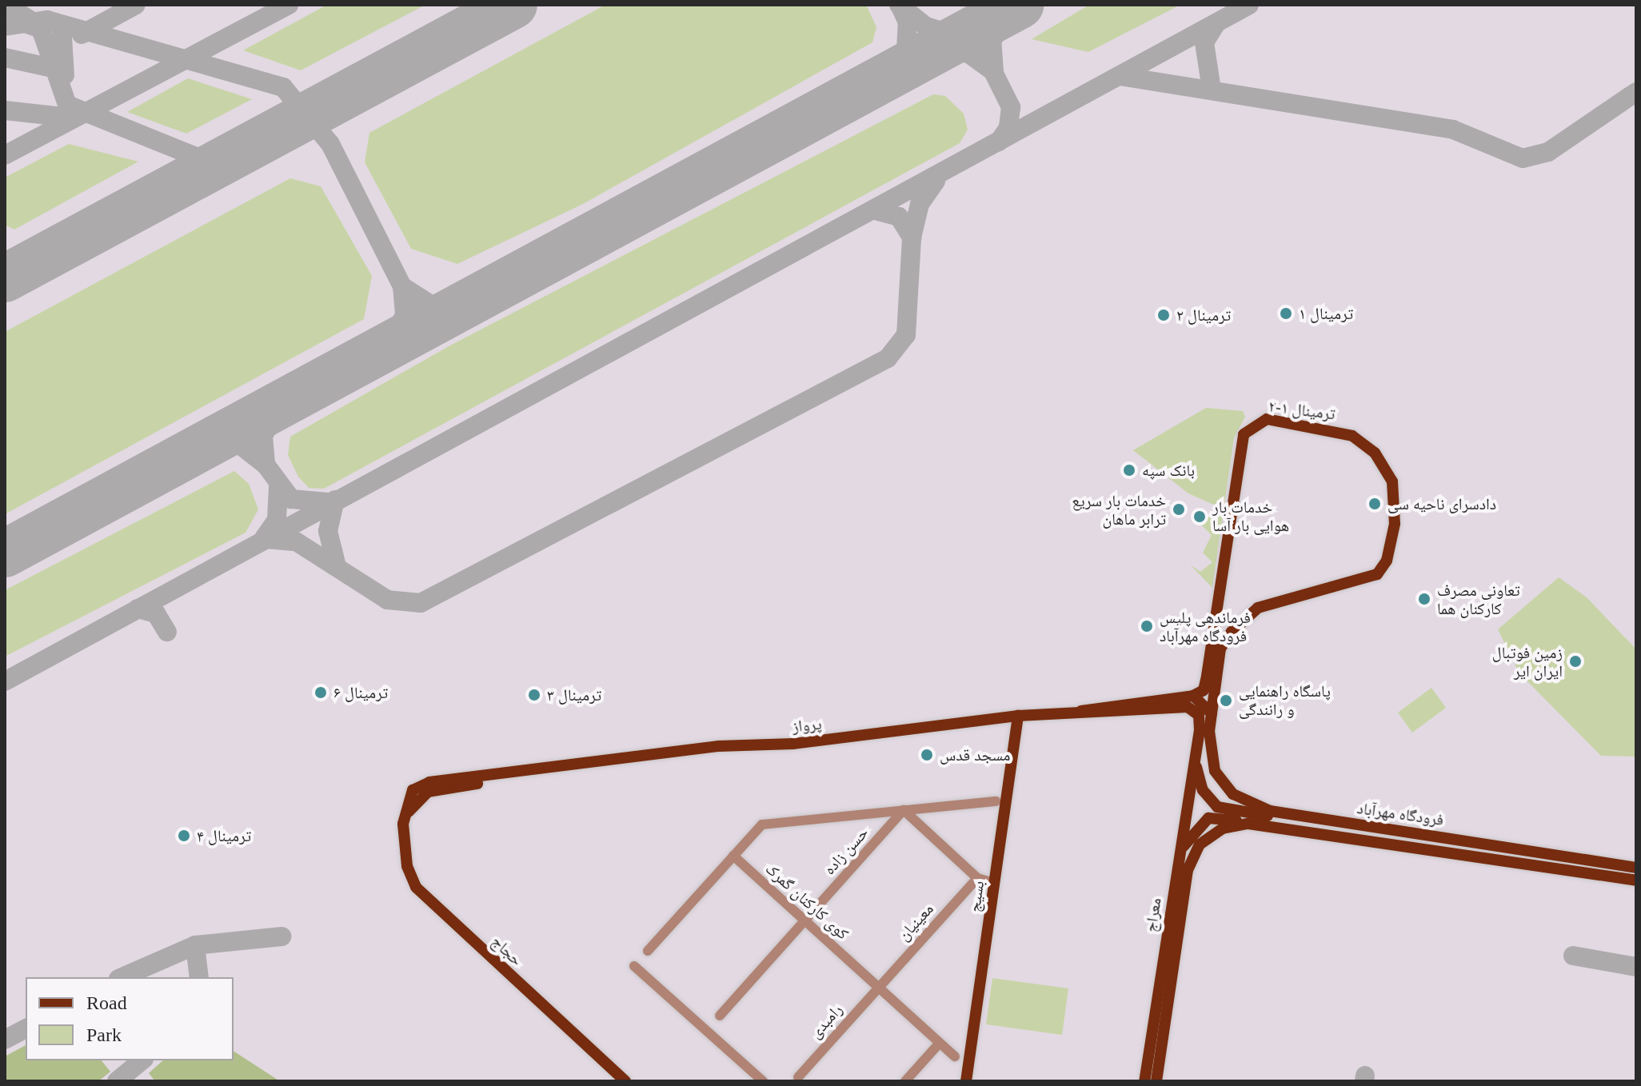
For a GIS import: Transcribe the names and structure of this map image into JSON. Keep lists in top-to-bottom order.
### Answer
{
  "streets": {
    "main road": [
      "ترمینال ۱-۲",
      "پرواز",
      "فرودگاه مهرآباد",
      "بسیج",
      "معراج",
      "حجاج"
    ],
    "street": [
      "حسن زاده",
      "کوی کارکنان گمرک",
      "معینیان",
      "رامبدی"
    ]
  },
  "crossings": [
    ["پرواز", "بسیج"],
    ["پرواز", "معراج"],
    ["پرواز", "حجاج"],
    ["فرودگاه مهرآباد", "معراج"],
    ["حسن زاده", "کوی کارکنان گمرک"],
    ["کوی کارکنان گمرک", "معینیان"],
    ["کوی کارکنان گمرک", "رامبدی"],
    ["معینیان", "رامبدی"]
  ],
  "places": [
    "ترمینال ۱",
    "ترمینال ۲",
    "بانک سپه",
    "دادسرای ناحیه سی",
    "خدمات بار سریع ترابر ماهان",
    "خدمات بار هوایی بار آسا",
    "تعاونی مصرف کارکنان هما",
    "فرماندهی پلیس فرودگاه مهرآباد",
    "زمین فوتبال ایران ایر",
    "ترمینال ۶",
    "ترمینال ۳",
    "پاسگاه راهنمایی و رانندگی",
    "مسجد قدس",
    "ترمینال ۴"
  ],
  "legend": ["Road", "Park"]
}
